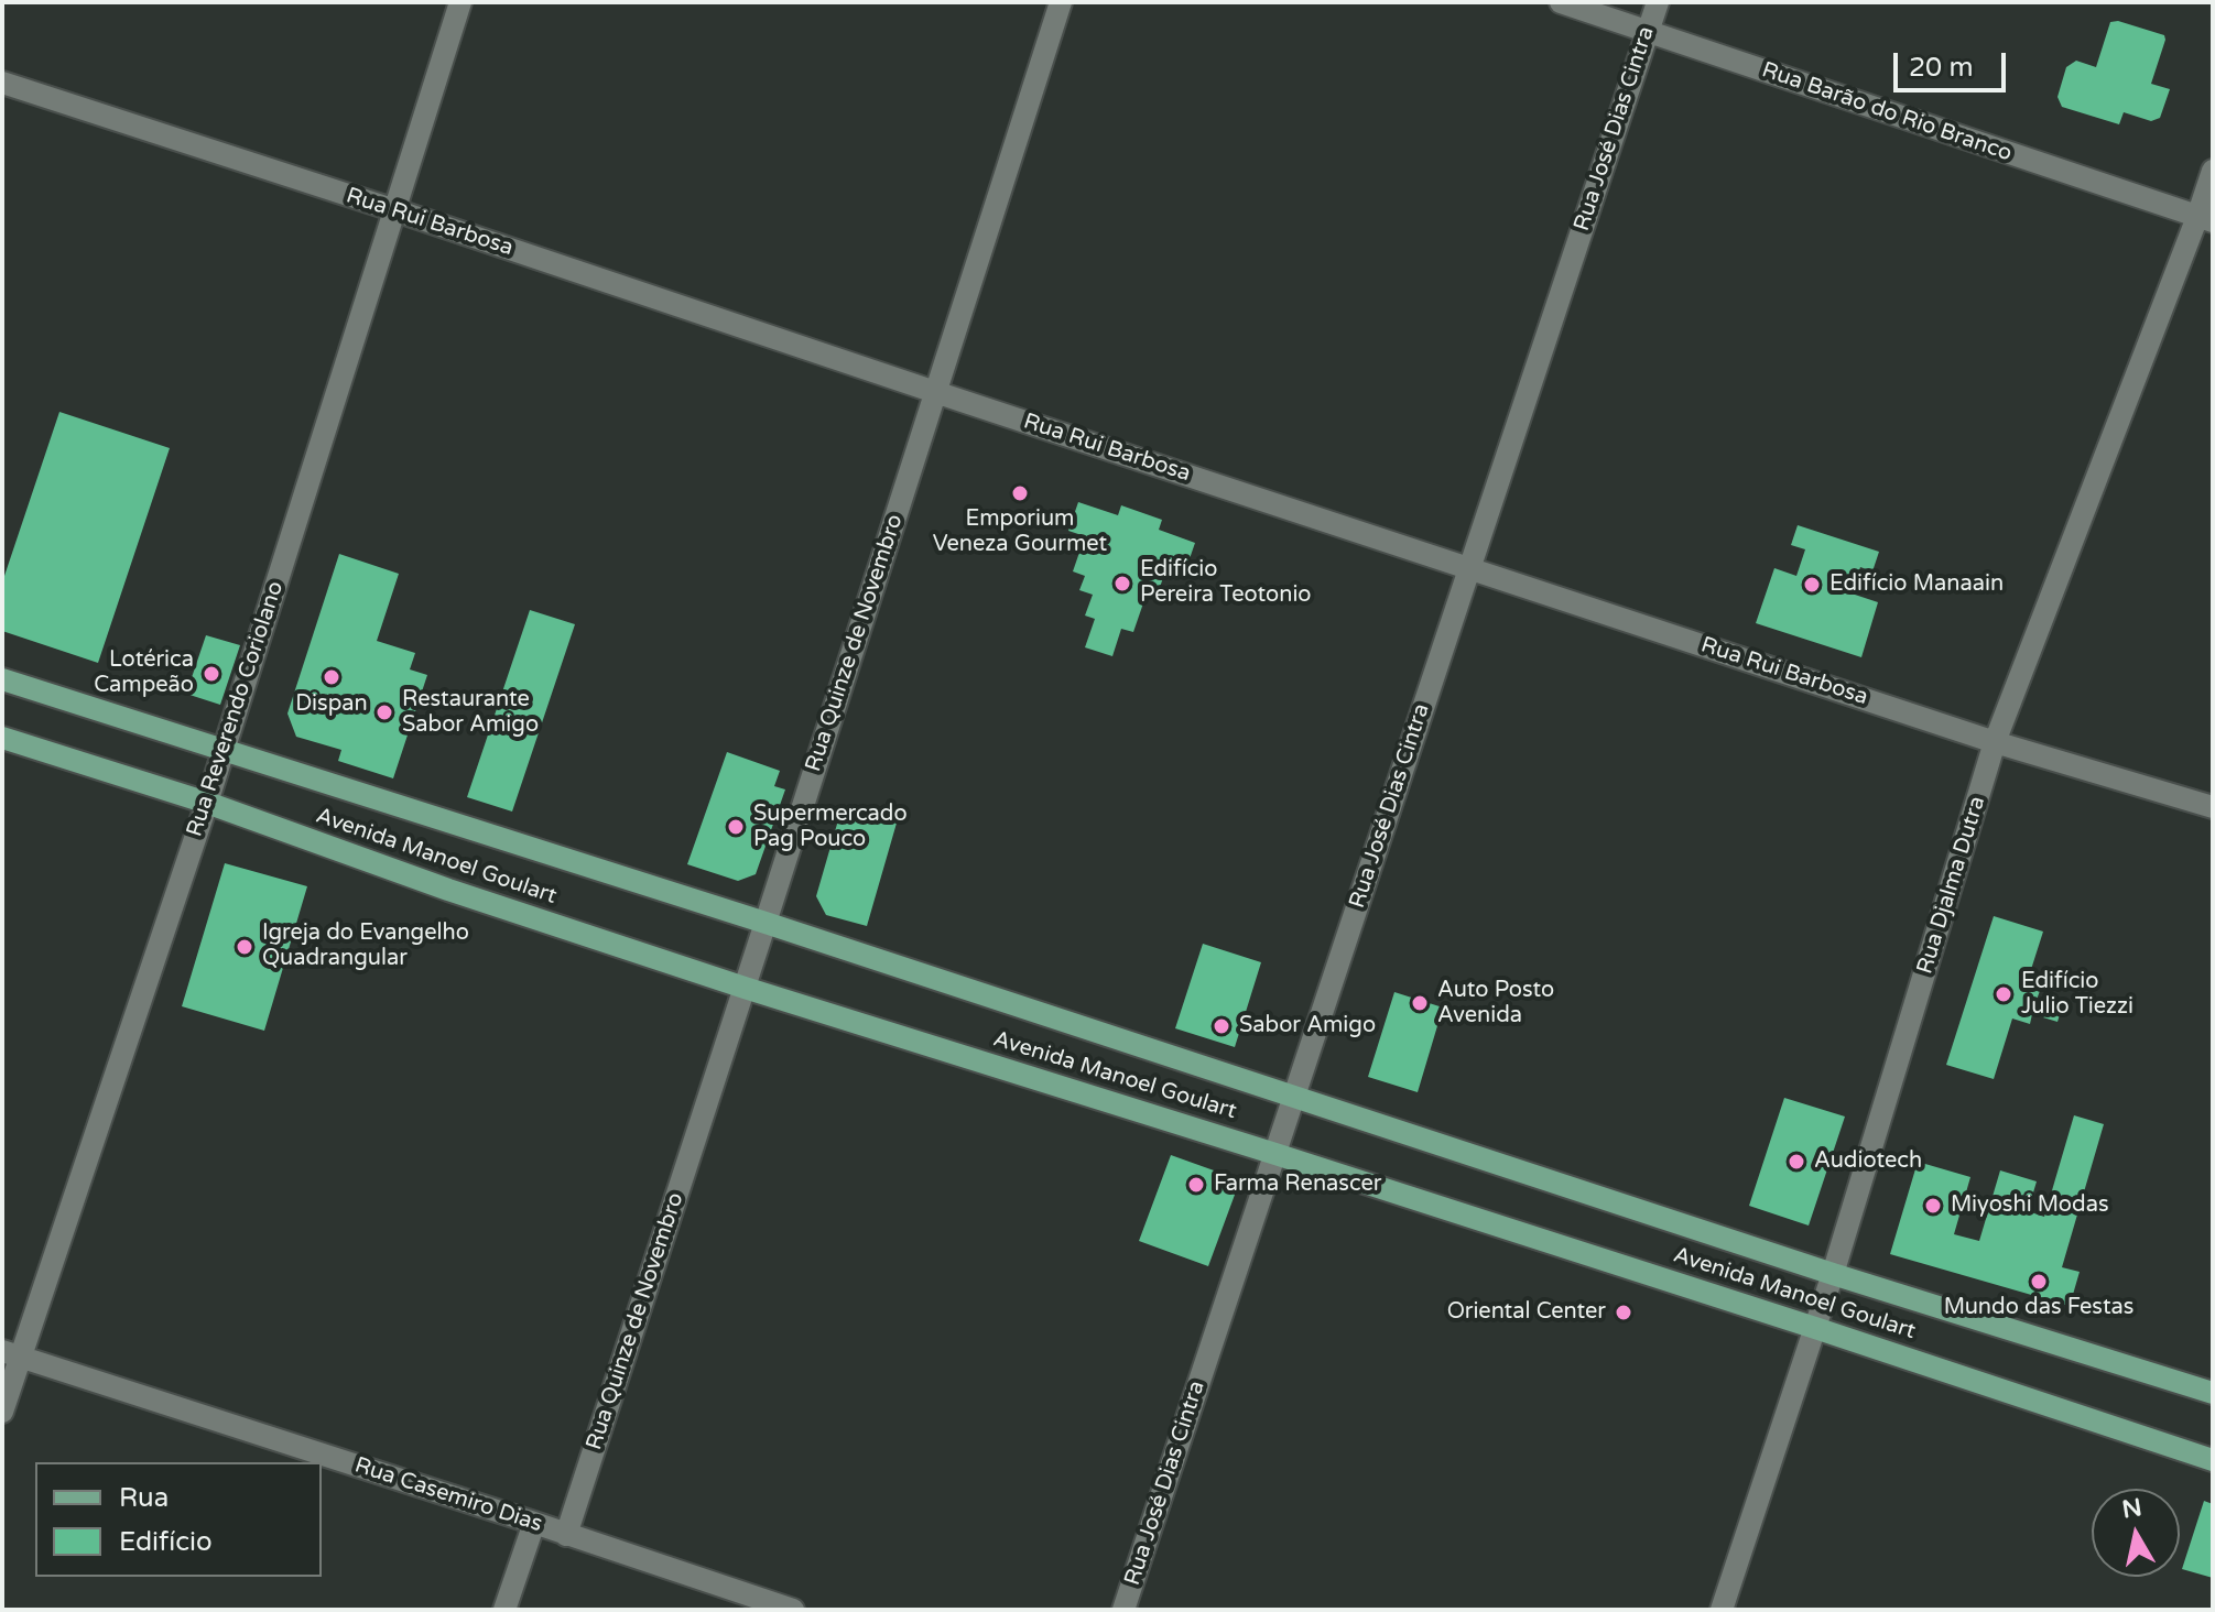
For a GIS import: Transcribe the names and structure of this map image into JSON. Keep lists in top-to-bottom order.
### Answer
{
  "streets": {
    "main road": ["Avenida Manoel Goulart"],
    "street": [
      "Rua Barão do Rio Branco",
      "Rua José Dias Cintra",
      "Rua Rui Barbosa",
      "Rua Quinze de Novembro",
      "Rua Reverendo Coriolano",
      "Rua Djalma Dutra",
      "Rua Casemiro Dias"
    ]
  },
  "crossings": [
    ["Rua Barão do Rio Branco", "Rua José Dias Cintra"],
    ["Rua Barão do Rio Branco", "Rua Djalma Dutra"],
    ["Rua José Dias Cintra", "Rua Rui Barbosa"],
    ["Rua José Dias Cintra", "Avenida Manoel Goulart"],
    ["Rua Rui Barbosa", "Rua Quinze de Novembro"],
    ["Rua Rui Barbosa", "Rua Reverendo Coriolano"],
    ["Rua Rui Barbosa", "Rua Djalma Dutra"],
    ["Rua Quinze de Novembro", "Avenida Manoel Goulart"],
    ["Rua Quinze de Novembro", "Rua Casemiro Dias"],
    ["Rua Reverendo Coriolano", "Avenida Manoel Goulart"],
    ["Rua Reverendo Coriolano", "Rua Casemiro Dias"],
    ["Avenida Manoel Goulart", "Rua Djalma Dutra"]
  ],
  "places": [
    "Emporium Veneza Gourmet",
    "Edifício Pereira Teotonio",
    "Edifício Manaain",
    "Lotérica Campeão",
    "Dispan",
    "Restaurante Sabor Amigo",
    "Supermercado Pag Pouco",
    "Igreja do Evangelho Quadrangular",
    "Edifício Julio Tiezzi",
    "Auto Posto Avenida",
    "Sabor Amigo",
    "Audiotech",
    "Farma Renascer",
    "Miyoshi Modas",
    "Mundo das Festas",
    "Oriental Center"
  ],
  "legend": ["Rua", "Edifício"],
  "scale_bar": "20 m",
  "north": "top"
}
